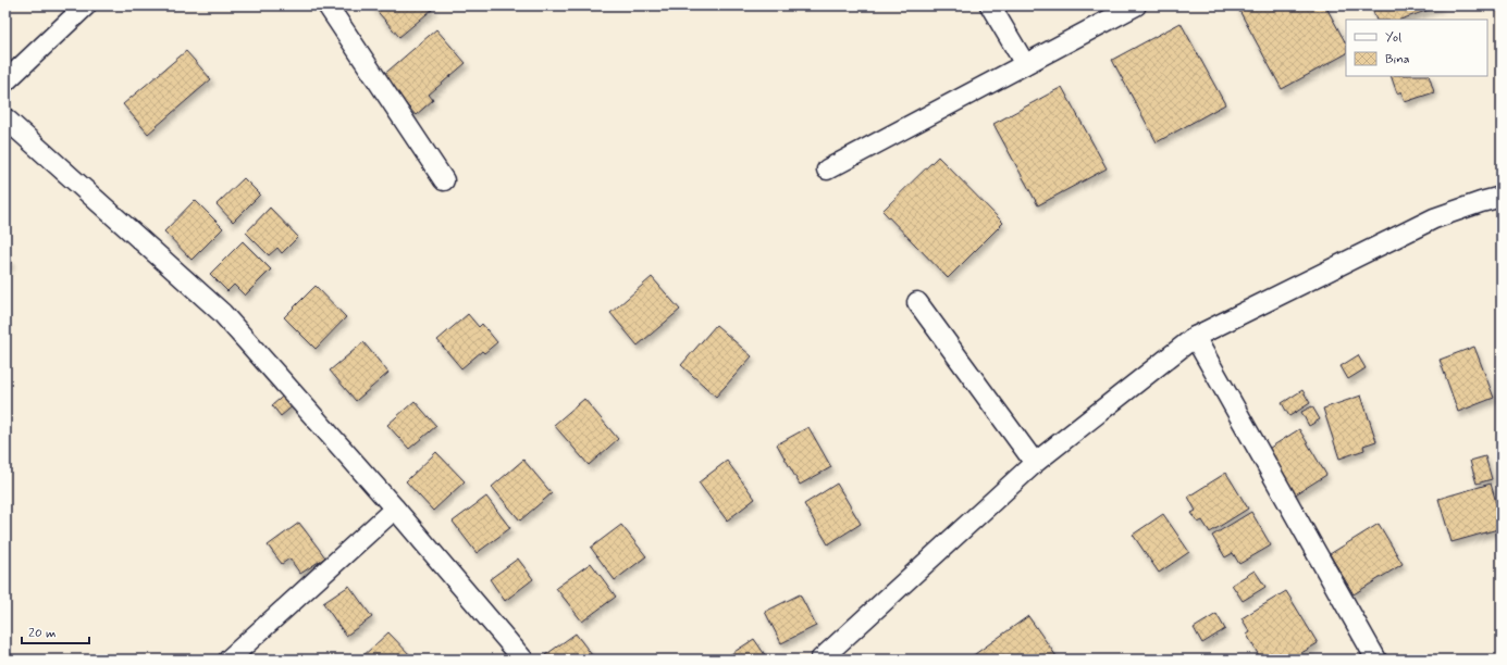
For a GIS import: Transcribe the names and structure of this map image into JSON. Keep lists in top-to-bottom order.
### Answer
{
  "legend": ["Yol", "Bina"],
  "scale_bar": "20 m"
}
